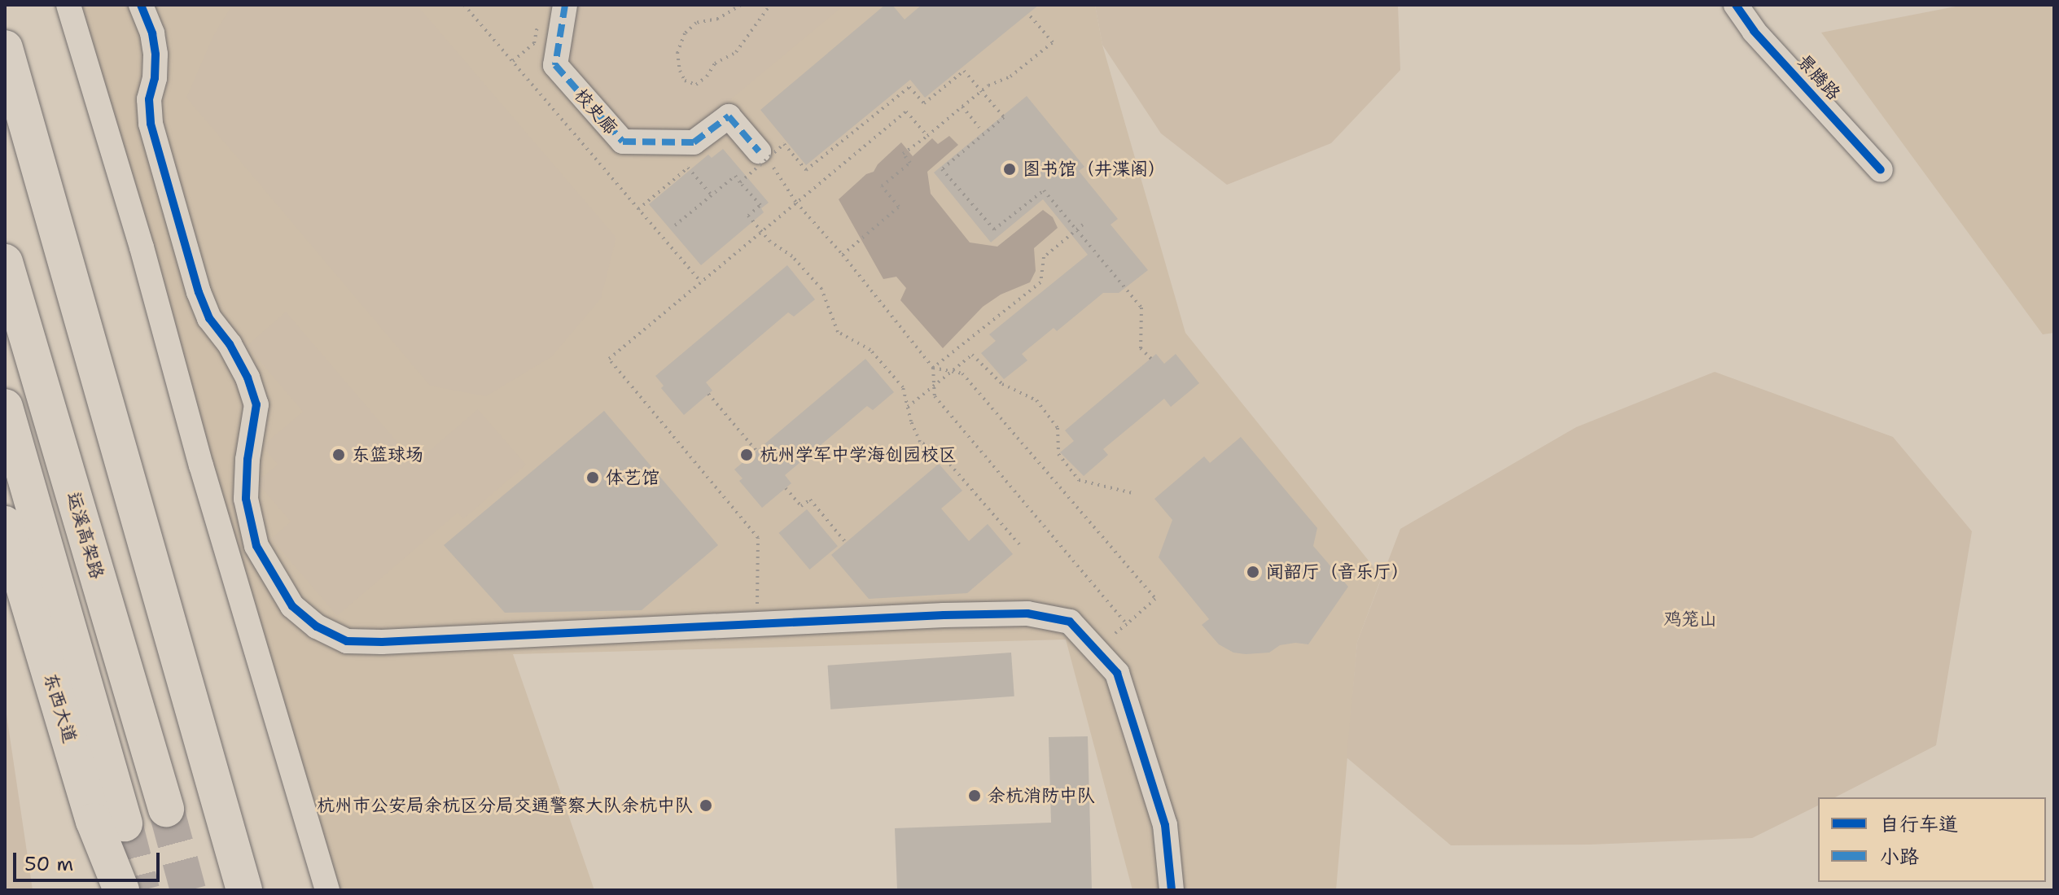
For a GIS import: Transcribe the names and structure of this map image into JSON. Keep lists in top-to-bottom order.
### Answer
{
  "streets": {
    "highway": ["运溪高架路", "东西大道"],
    "street": ["景腾路", "校史廊"]
  },
  "parks": ["鸡笼山"],
  "places": [
    "图书馆（井渫阁）",
    "东篮球场",
    "杭州学军中学海创园校区",
    "体艺馆",
    "闻韶厅（音乐厅）",
    "余杭消防中队",
    "杭州市公安局余杭区分局交通警察大队余杭中队"
  ],
  "legend": ["自行车道", "小路"],
  "scale_bar": "50 m"
}
